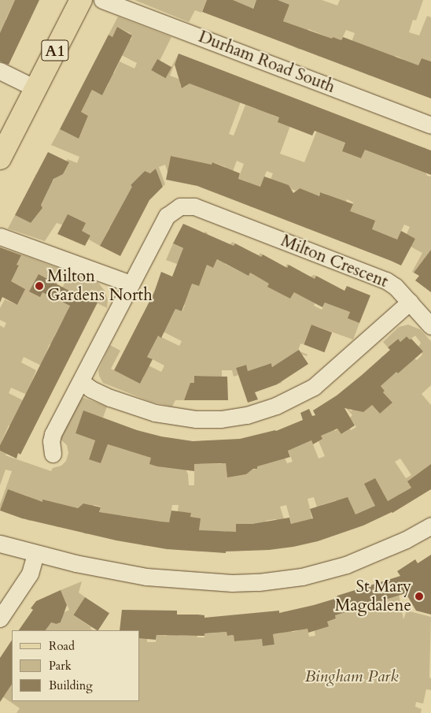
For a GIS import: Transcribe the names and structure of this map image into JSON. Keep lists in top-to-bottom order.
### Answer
{
  "streets": {
    "main road": ["A1"],
    "street": ["Durham Road South", "Milton Crescent"]
  },
  "parks": ["Bingham Park"],
  "places": ["Milton Gardens North", "St Mary Magdalene"],
  "legend": ["Road", "Park", "Building"]
}
